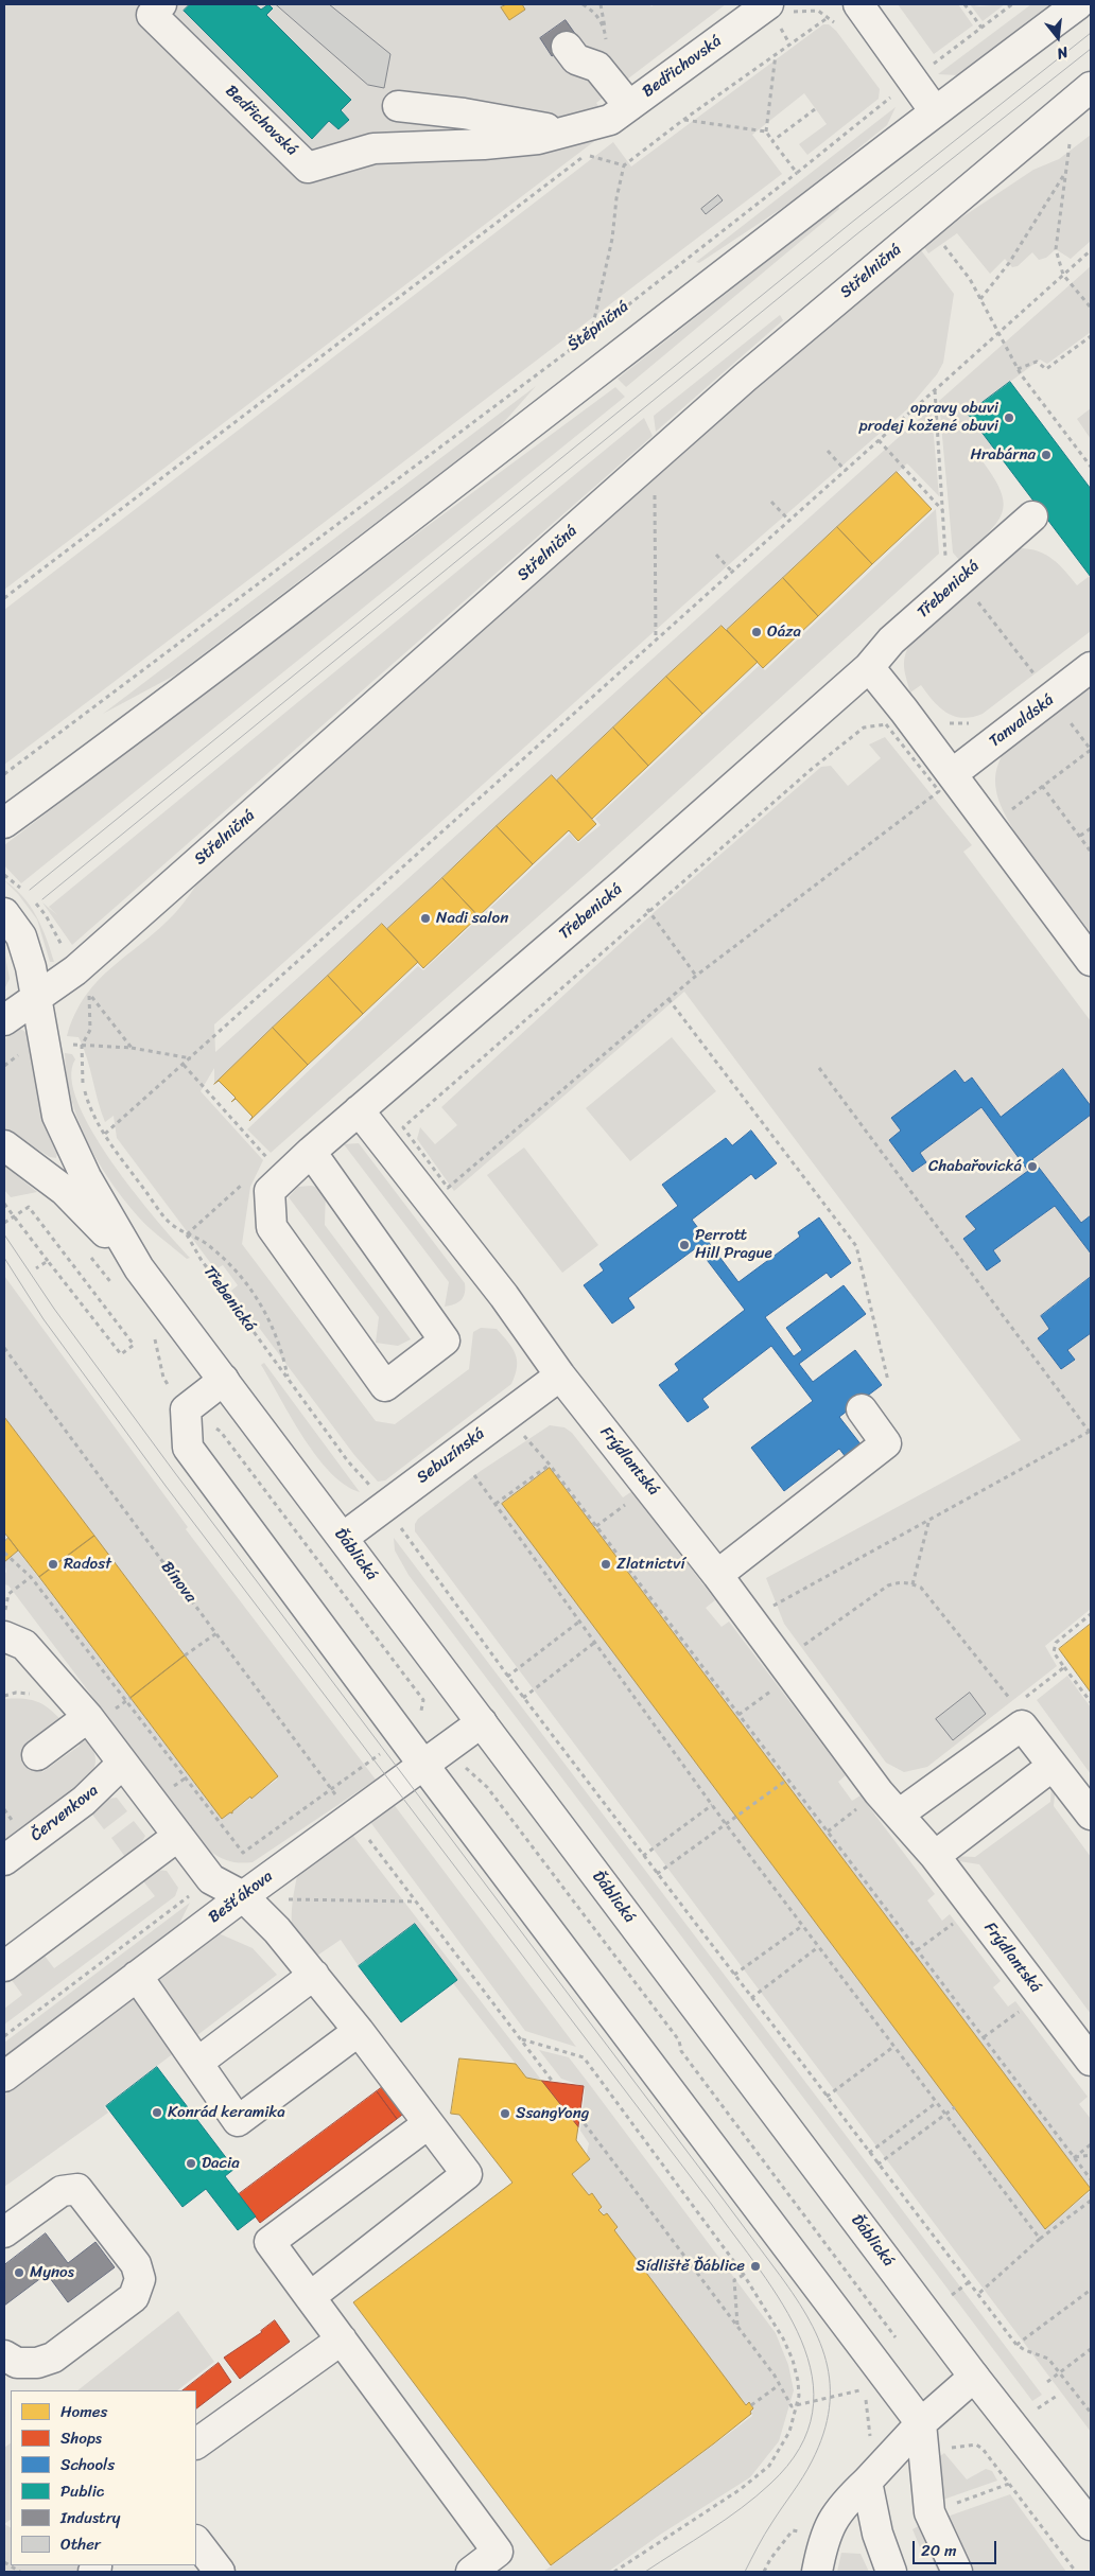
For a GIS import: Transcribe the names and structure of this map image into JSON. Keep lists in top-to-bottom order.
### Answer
{
  "streets": {
    "main road": [
      "Bedřichovská",
      "Střelničná",
      "Třebenická",
      "Tanvaldská",
      "Sebuzínská",
      "Frýdlantská",
      "Ďáblická",
      "Červenkova",
      "Bešťákova"
    ],
    "path": ["Štěpničná", "Bínova"]
  },
  "crossings": [
    ["Třebenická", "Sebuzínská"],
    ["Třebenická", "Frýdlantská"],
    ["Sebuzínská", "Frýdlantská"],
    ["Sebuzínská", "Ďáblická"],
    ["Ďáblická", "Bešťákova"],
    ["Bínova", "Bešťákova"]
  ],
  "places": [
    "opravy obuvi prodej kožené obuvi",
    "Hrabárna",
    "Oáza",
    "Nadi salon",
    "Chabařovická",
    "Perrott Hill Prague",
    "Radost",
    "Zlatnictví",
    "Konrád keramika",
    "SsangYong",
    "Dacia",
    "Sídliště Ďáblice",
    "Mynos"
  ],
  "legend": [
    "Homes",
    "Shops",
    "Schools",
    "Public",
    "Industry",
    "Other"
  ],
  "scale_bar": "20 m",
  "north": "bottom"
}
